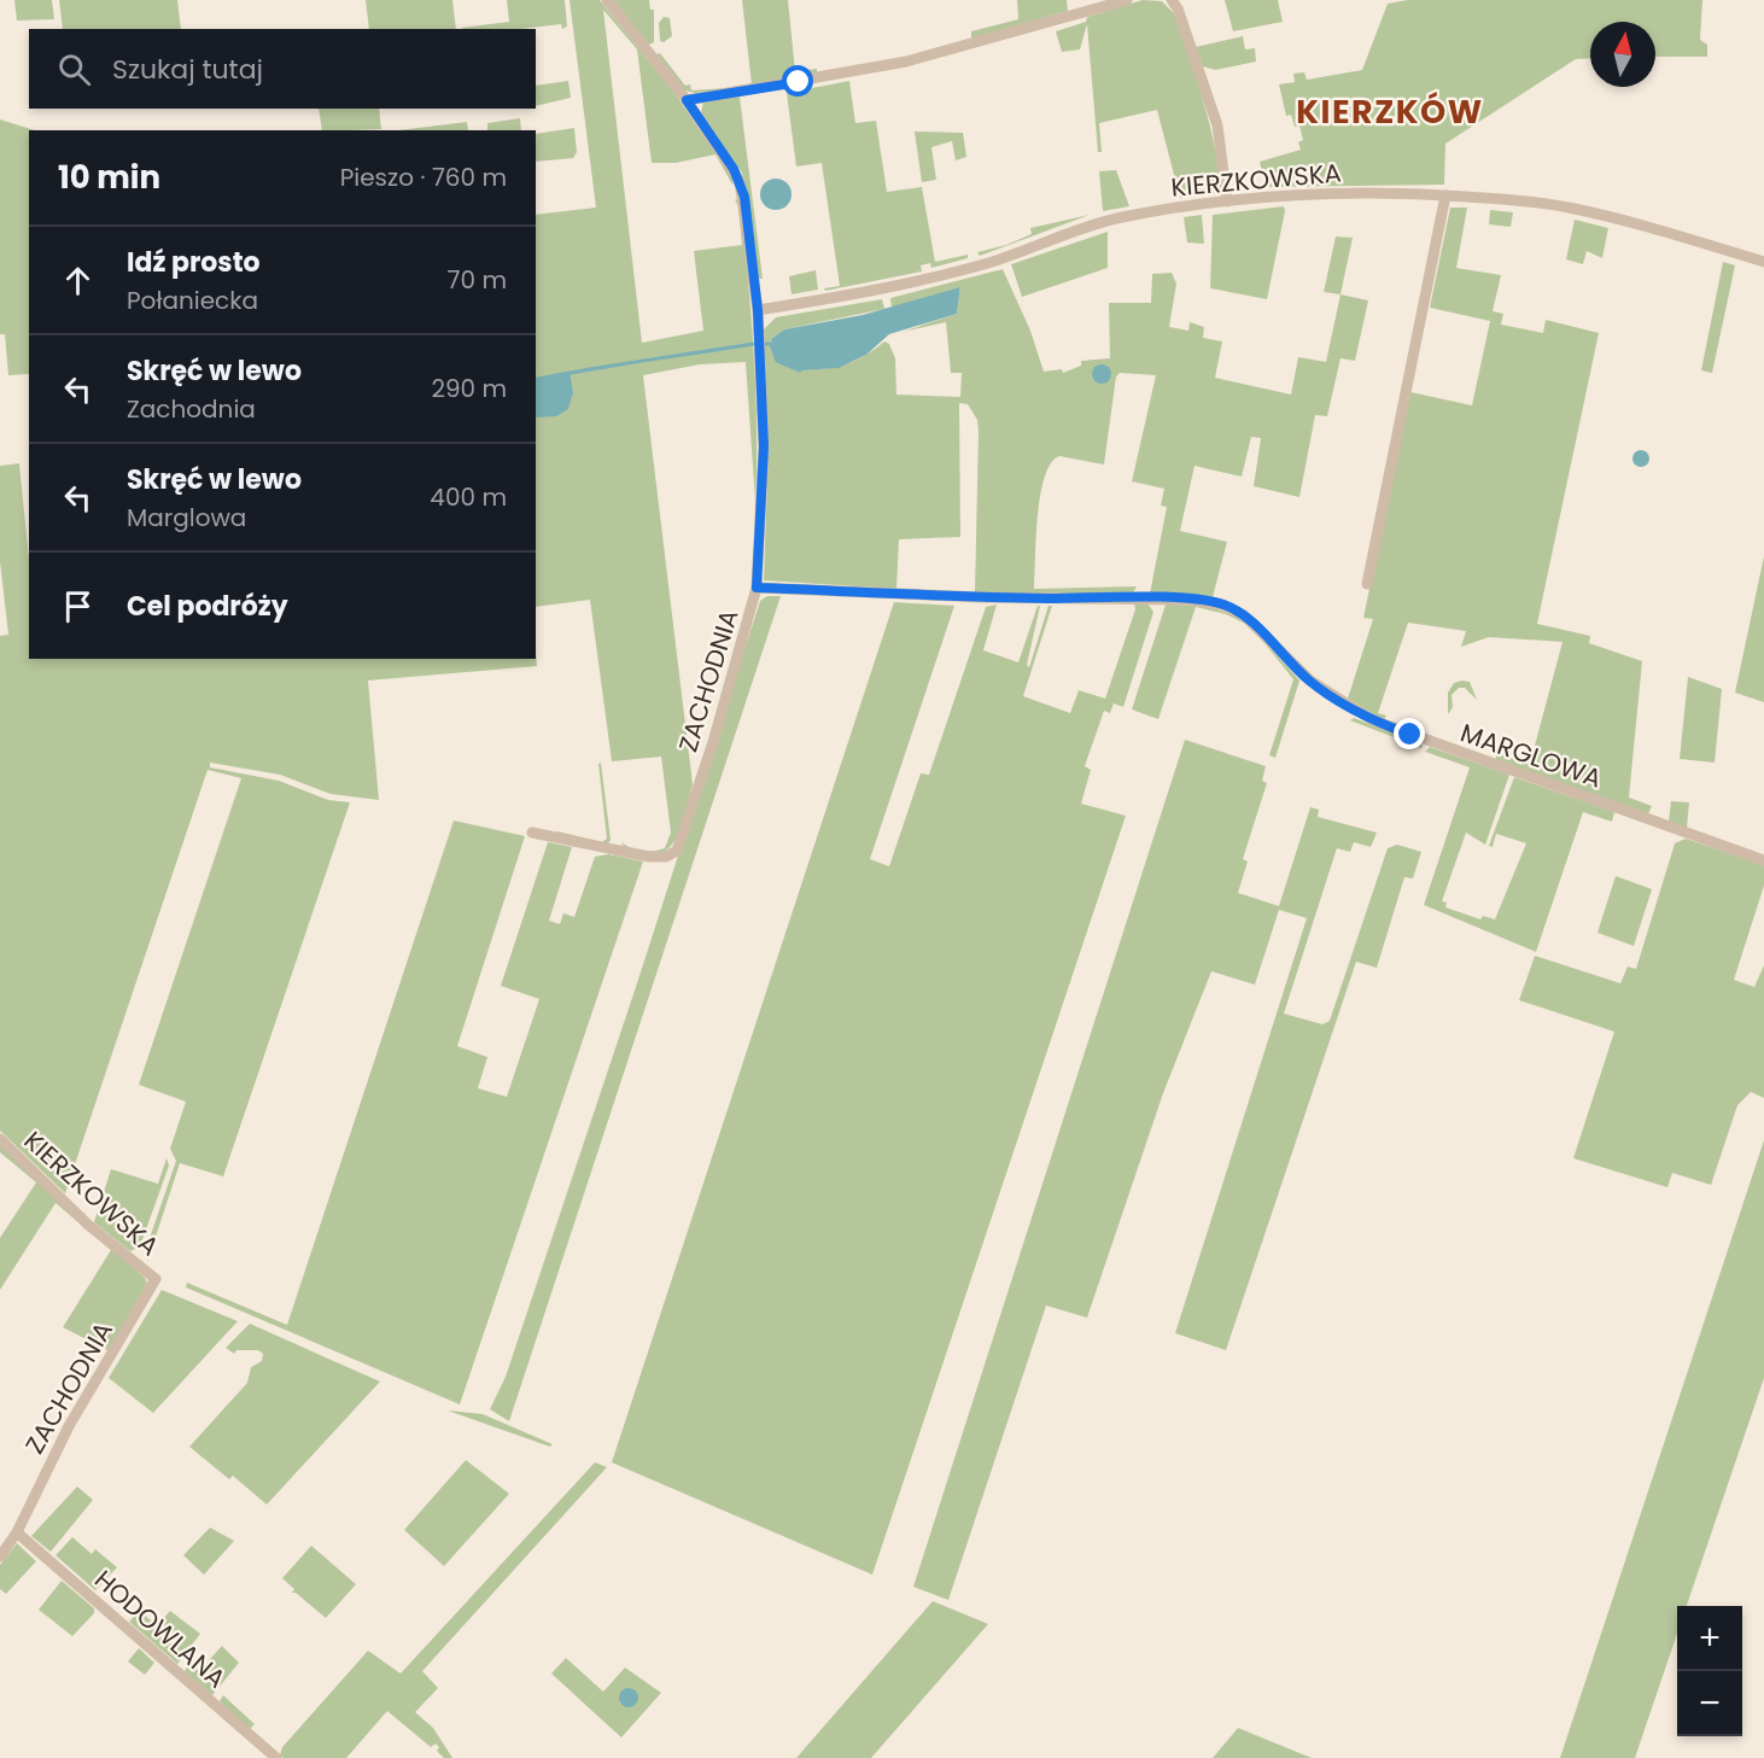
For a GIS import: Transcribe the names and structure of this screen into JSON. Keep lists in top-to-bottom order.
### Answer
{
  "streets": {
    "street": [
      "KIERZKOWSKA",
      "ZACHODNIA",
      "MARGLOWA",
      "HODOWLANA"
    ]
  },
  "crossings": [
    ["KIERZKOWSKA", "ZACHODNIA"],
    ["ZACHODNIA", "MARGLOWA"],
    ["ZACHODNIA", "HODOWLANA"]
  ],
  "districts": ["KIERZKÓW"],
  "north": "top",
  "page": {
    "search": "Szukaj tutaj",
    "heading": ["10 min", "Pieszo · 760 m"],
    "list": [
      ["Idź prosto", "Połaniecka", "70 m"],
      ["Skręć w lewo", "Zachodnia", "290 m"],
      ["Skręć w lewo", "Marglowa", "400 m"],
      "Cel podróży"
    ],
    "map_buttons": ["+", "−"]
  }
}
